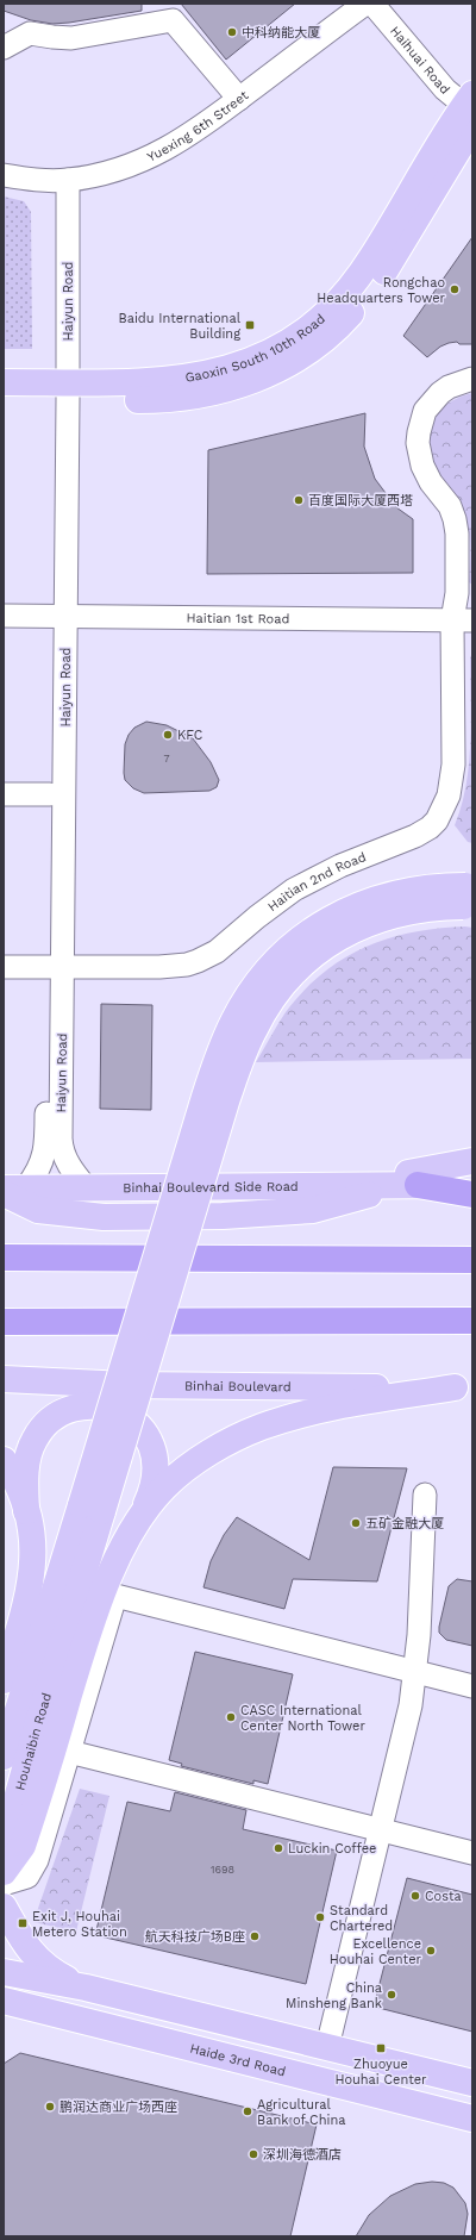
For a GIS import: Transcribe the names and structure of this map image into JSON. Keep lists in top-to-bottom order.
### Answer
{
  "streets": {
    "main road": [
      "Gaoxin South 10th Road",
      "Binhai Boulevard Side Road",
      "Binhai Boulevard",
      "Houhaibin Road",
      "Haide 3rd Road"
    ],
    "street": [
      "Haihuai Road",
      "Yuexing 6th Street",
      "Haiyun Road",
      "Haitian 1st Road",
      "Haitian 2nd Road"
    ]
  },
  "crossings": [
    ["Haihuai Road", "Gaoxin South 10th Road"],
    ["Yuexing 6th Street", "Haiyun Road"],
    ["Haiyun Road", "Gaoxin South 10th Road"],
    ["Haiyun Road", "Haitian 1st Road"],
    ["Haiyun Road", "Haitian 2nd Road"],
    ["Haiyun Road", "Binhai Boulevard Side Road"],
    ["Haitian 1st Road", "Haitian 2nd Road"]
  ],
  "places": {
    "other": [
      "中科纳能大厦",
      "Rongchao Headquarters Tower",
      "百度国际大厦西塔",
      "KFC",
      "五矿金融大厦",
      "CASC International Center North Tower",
      "Luckin Coffee",
      "Costa",
      "Standard Chartered",
      "航天科技广场B座",
      "Excellence Houhai Center",
      "China Minsheng Bank",
      "鹏润达商业广场西座",
      "Agricultural Bank of China",
      "深圳海德酒店"
    ],
    "transit": ["Baidu International Building", "Exit J, Houhai Metero Station", "Zhuoyue Houhai Center"]
  },
  "house_numbers": ["7", "1698"]
}
